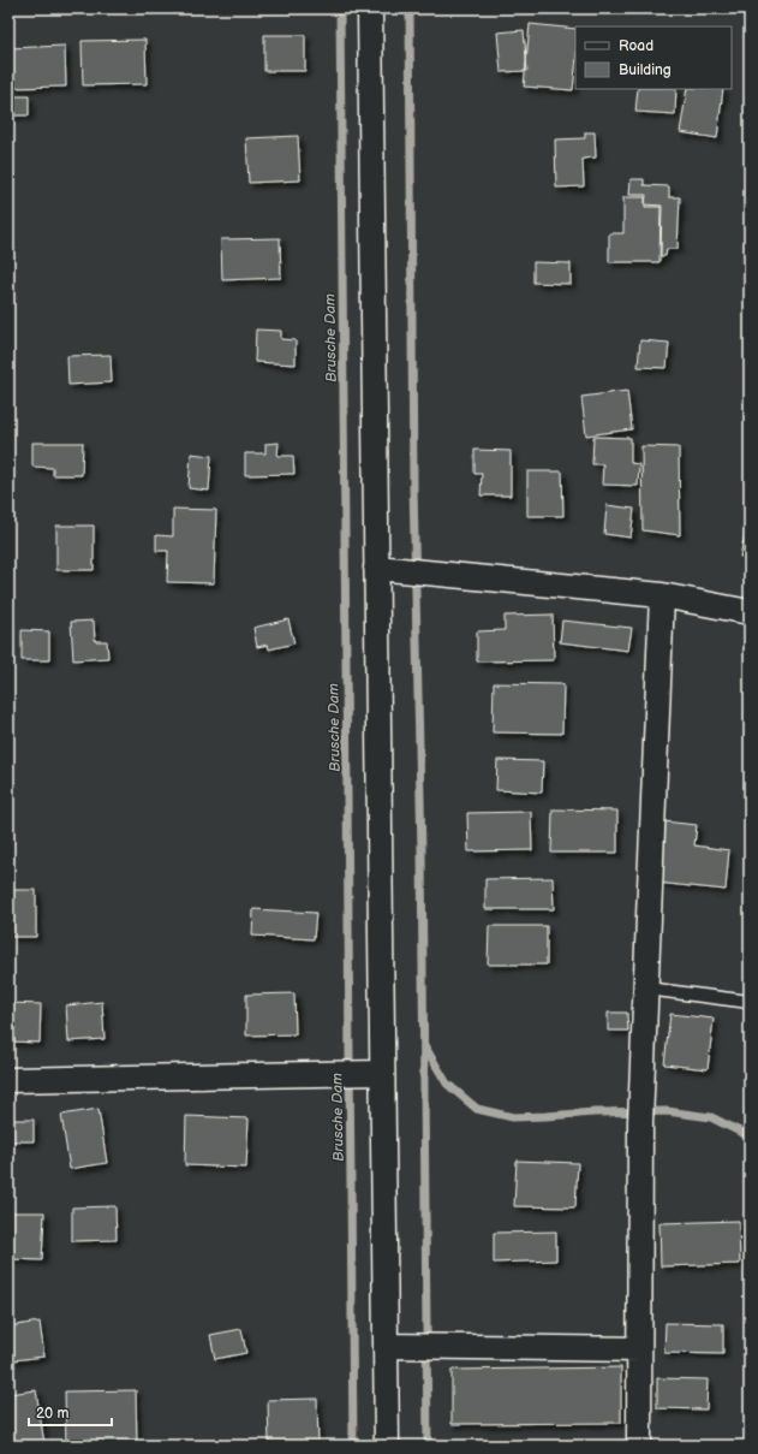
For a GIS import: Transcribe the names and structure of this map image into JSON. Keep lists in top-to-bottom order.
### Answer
{
  "water": ["Brusche Dam"],
  "legend": ["Road", "Building"],
  "scale_bar": "20 m"
}
